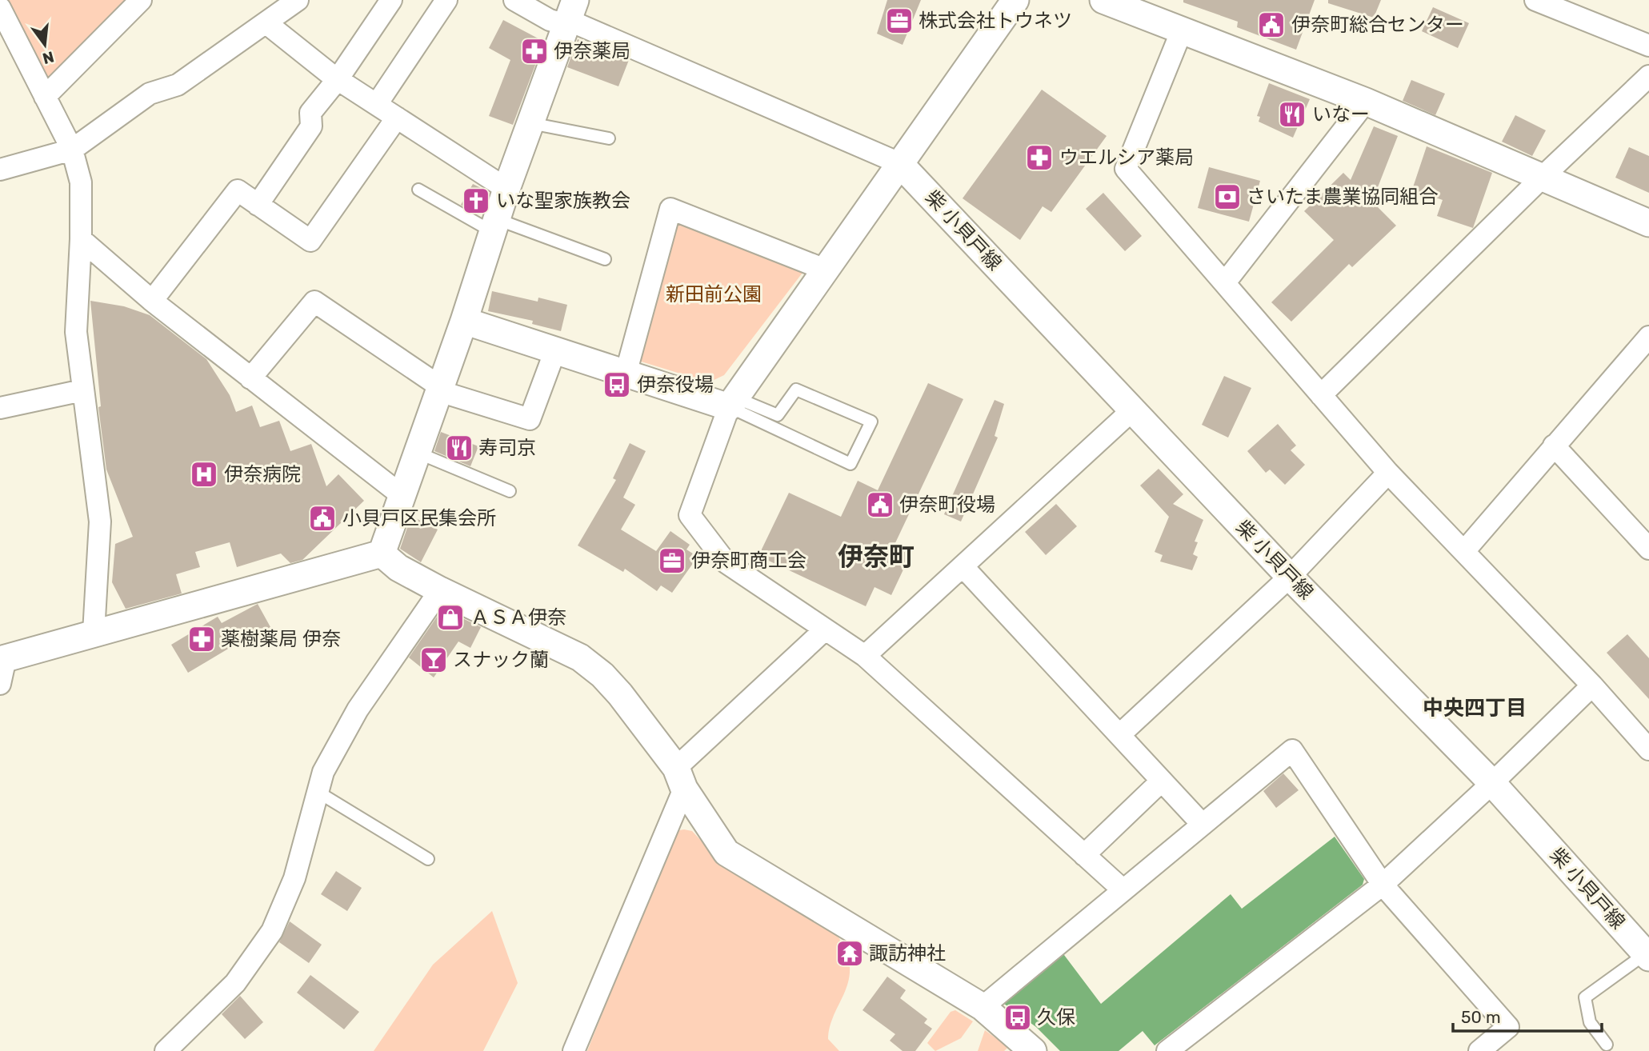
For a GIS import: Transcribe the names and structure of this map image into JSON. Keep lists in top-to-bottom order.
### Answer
{
  "streets": {
    "street": ["柴 小貝戸線"]
  },
  "districts": ["伊奈町", "中央四丁目"],
  "parks": ["新田前公園"],
  "places": {
    "office": ["株式会社トウネツ", "伊奈町商工会"],
    "public building": ["伊奈町総合センター", "伊奈町役場", "小貝戸区民集会所"],
    "pharmacy": ["伊奈薬局", "ウエルシア薬局", "薬樹薬局 伊奈"],
    "restaurant": ["いなー", "寿司京"],
    "bank": ["さいたま農業協同組合"],
    "church": ["いな聖家族教会"],
    "bus stop": ["伊奈役場", "久保"],
    "hospital": ["伊奈病院"],
    "shop": ["ＡＳＡ伊奈"],
    "bar": ["スナック蘭"],
    "temple": ["諏訪神社"]
  },
  "scale_bar": "50 m",
  "north": "bottom"
}
